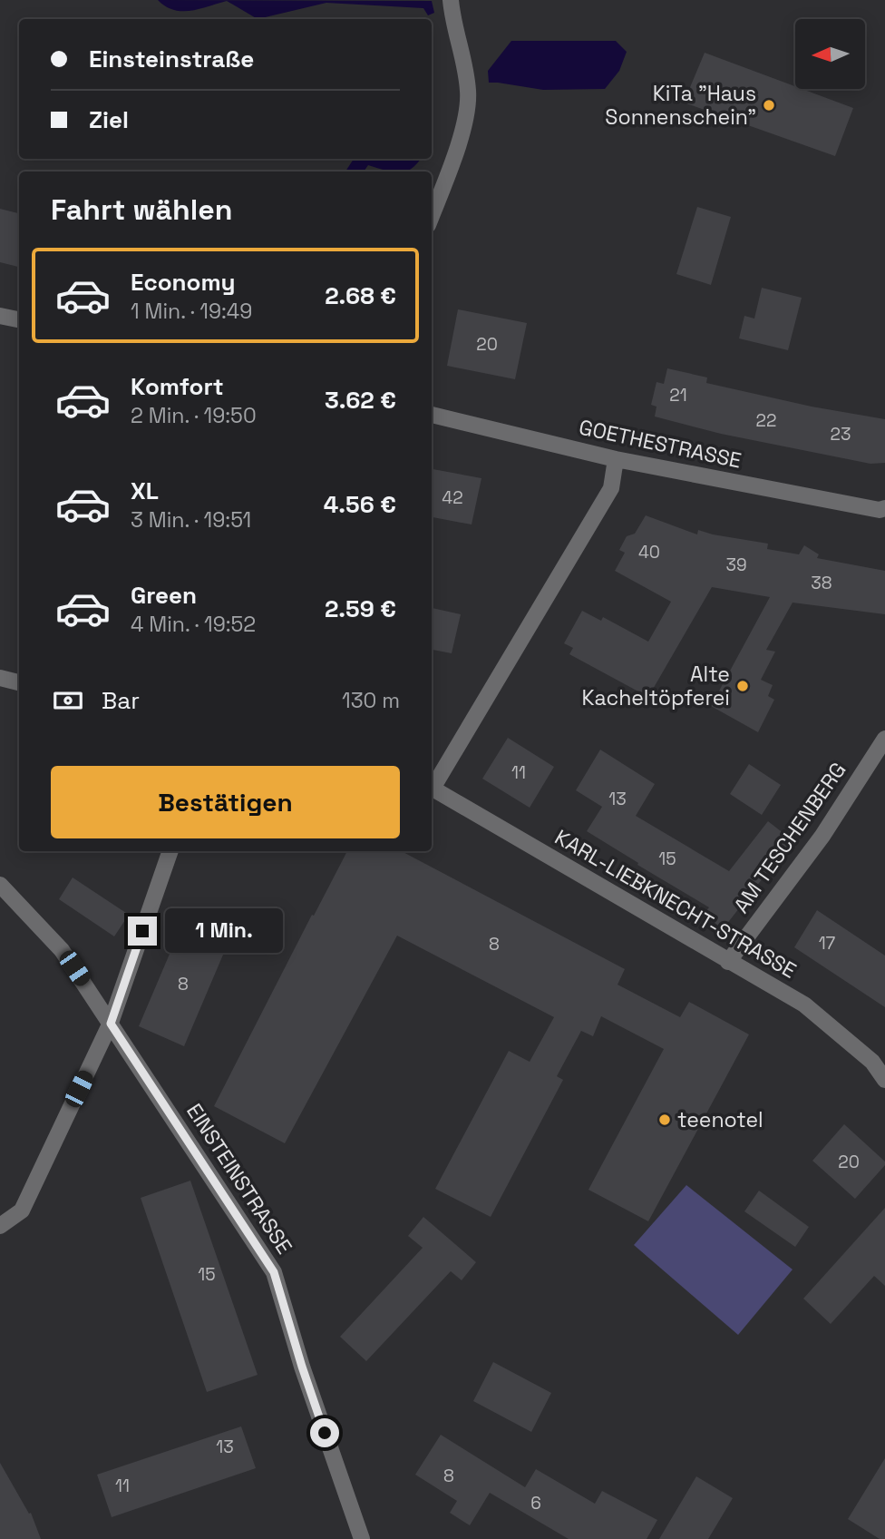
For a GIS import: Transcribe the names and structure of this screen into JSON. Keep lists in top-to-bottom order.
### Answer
{
  "streets": {
    "street": [
      "GOETHESTRASSE",
      "AM TESCHENBERG",
      "KARL-LIEBKNECHT-STRASSE",
      "EINSTEINSTRASSE"
    ]
  },
  "crossings": [
    ["AM TESCHENBERG", "KARL-LIEBKNECHT-STRASSE"]
  ],
  "places": ["KiTa \"Haus Sonnenschein\"", "Alte Kacheltöpferei", "teenotel"],
  "house_numbers": [
    "20",
    "21",
    "22",
    "23",
    "42",
    "40",
    "39",
    "38",
    "11",
    "13",
    "15",
    "17",
    "8",
    "8",
    "20",
    "15",
    "13",
    "8",
    "11",
    "6"
  ],
  "north": "left",
  "page": {
    "banner": ["Einsteinstraße", "Ziel"],
    "heading": "Fahrt wählen",
    "list": [
      {
        "name": "Economy",
        "note": "1 Min. · 19:49",
        "value": "2.68 €"
      },
      {
        "name": "Komfort",
        "note": "2 Min. · 19:50",
        "value": "3.62 €"
      },
      {
        "name": "XL",
        "note": "3 Min. · 19:51",
        "value": "4.56 €"
      },
      {
        "name": "Green",
        "note": "4 Min. · 19:52",
        "value": "2.59 €"
      }
    ],
    "pay": ["Bar", "130 m"],
    "buttons": "Bestätigen",
    "bubble": "1 Min."
  }
}
